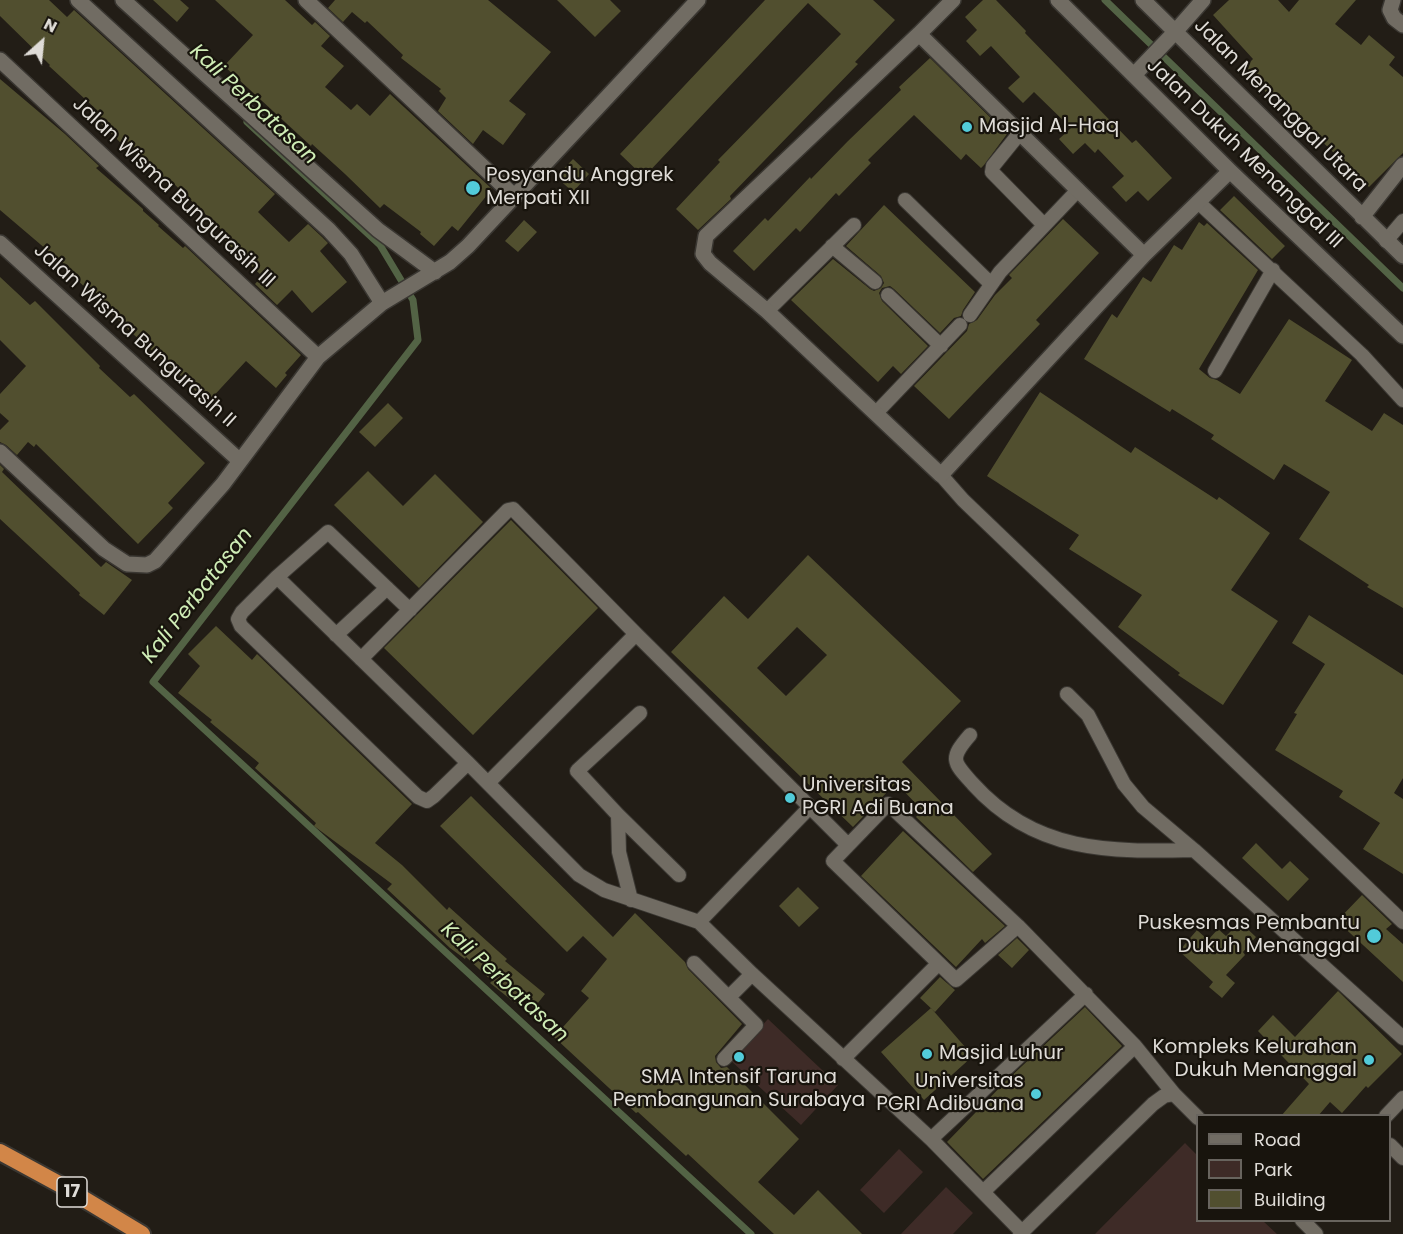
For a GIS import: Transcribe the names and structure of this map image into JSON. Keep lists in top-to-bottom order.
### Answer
{
  "streets": {
    "highway": ["17"],
    "street": [
      "Jalan Menanggal Utara",
      "Jalan Dukuh Menanggal III",
      "Jalan Wisma Bungurasih III",
      "Jalan Wisma Bungurasih II"
    ]
  },
  "water": ["Kali Perbatasan"],
  "places": [
    "Masjid Al-Haq",
    "Posyandu Anggrek Merpati XII",
    "Universitas PGRI Adi Buana",
    "Puskesmas Pembantu Dukuh Menanggal",
    "Masjid Luhur",
    "SMA Intensif Taruna Pembangunan Surabaya",
    "Kompleks Kelurahan Dukuh Menanggal",
    "Universitas PGRI Adibuana"
  ],
  "legend": ["Road", "Park", "Building"],
  "north": "top right"
}
